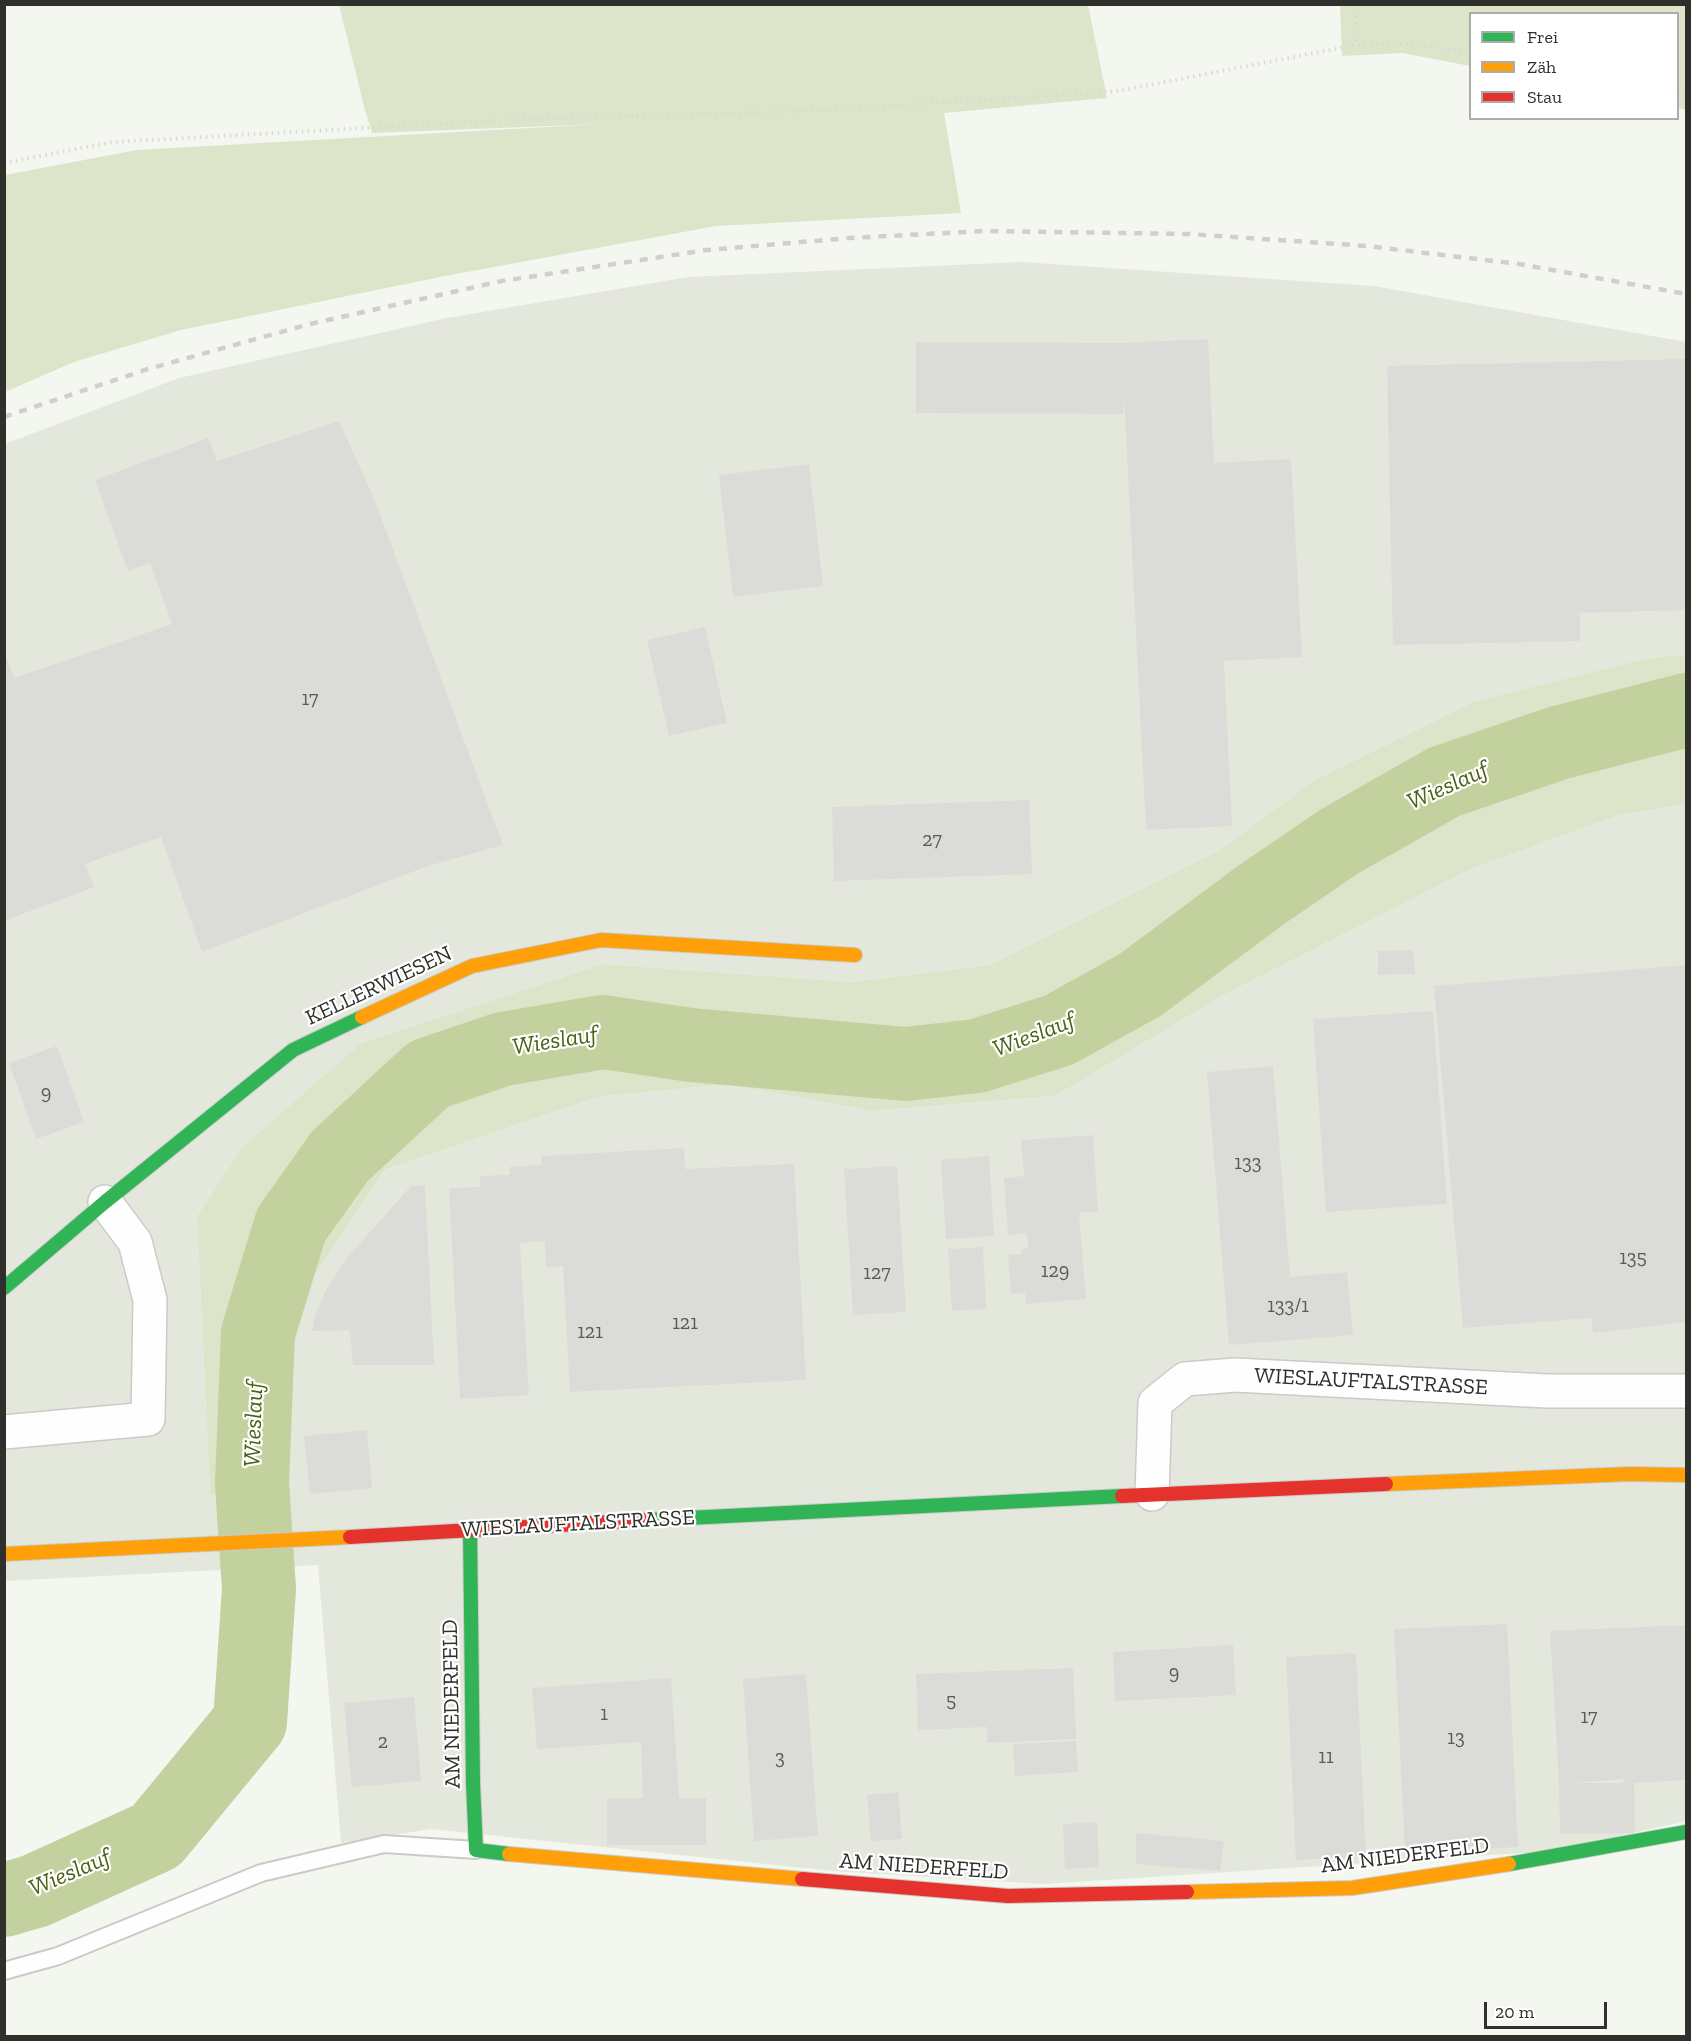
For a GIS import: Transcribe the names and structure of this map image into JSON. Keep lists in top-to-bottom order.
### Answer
{
  "streets": {
    "street": ["KELLERWIESEN", "WIESLAUFTALSTRASSE", "AM NIEDERFELD"]
  },
  "crossings": [
    ["WIESLAUFTALSTRASSE", "AM NIEDERFELD"]
  ],
  "water": ["Wieslauf"],
  "house_numbers": [
    "17",
    "27",
    "9",
    "133",
    "135",
    "129",
    "127",
    "133/1",
    "121",
    "121",
    "9",
    "5",
    "1",
    "17",
    "13",
    "2",
    "11",
    "3"
  ],
  "legend": ["Frei", "Zäh", "Stau"],
  "scale_bar": "20 m"
}
